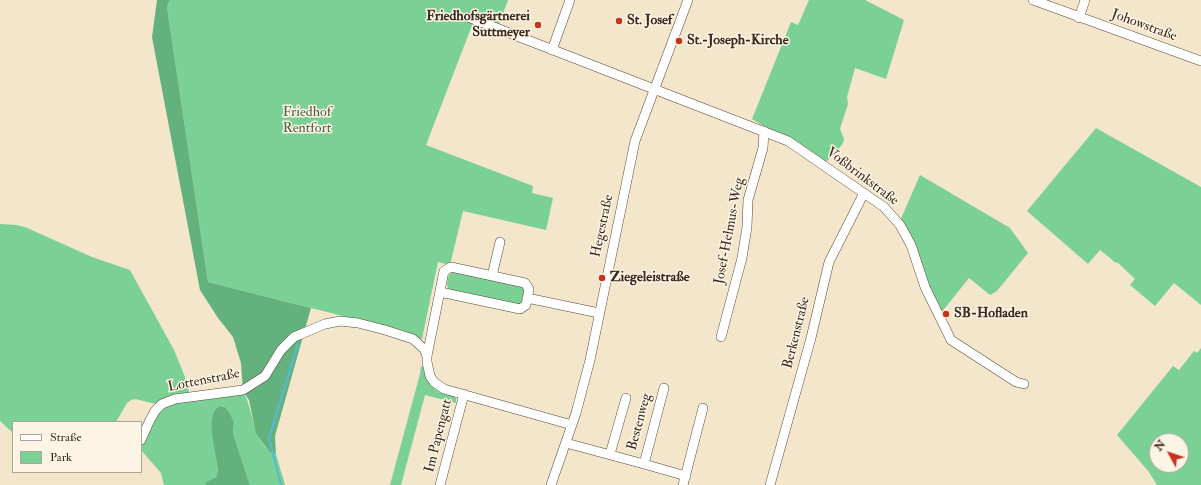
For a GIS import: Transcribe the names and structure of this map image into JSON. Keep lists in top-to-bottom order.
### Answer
{
  "streets": {
    "street": [
      "Johowstraße",
      "Voßbrinkstraße",
      "Hegestraße",
      "Josef-Helmus-Weg",
      "Berkenstraße",
      "Lottenstraße",
      "Bestenweg",
      "Im Papengatt"
    ]
  },
  "crossings": [
    ["Voßbrinkstraße", "Hegestraße"],
    ["Voßbrinkstraße", "Josef-Helmus-Weg"],
    ["Voßbrinkstraße", "Berkenstraße"],
    ["Hegestraße", "Lottenstraße"],
    ["Hegestraße", "Bestenweg"],
    ["Lottenstraße", "Im Papengatt"]
  ],
  "parks": ["Friedhof Rentfort"],
  "places": [
    "St. Josef",
    "Friedhofsgärtnerei Suttmeyer",
    "St.-Joseph-Kirche",
    "Ziegeleistraße",
    "SB-Hofladen"
  ],
  "legend": ["Straße", "Park"],
  "north": "top left"
}
